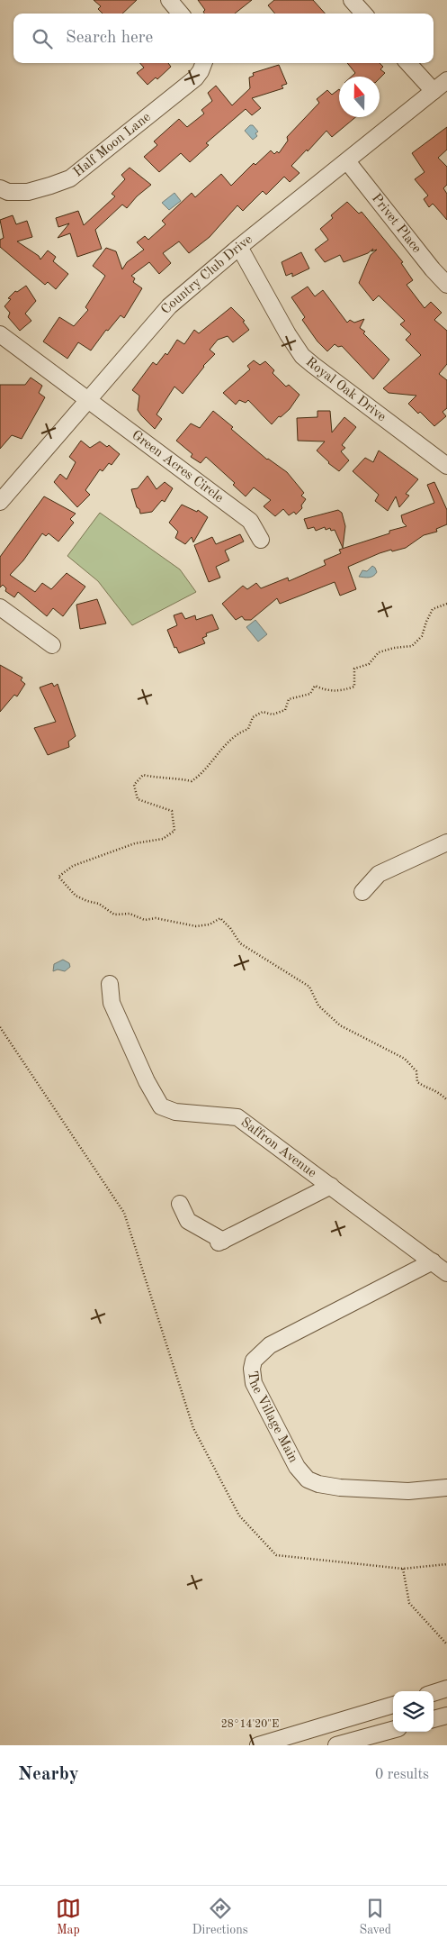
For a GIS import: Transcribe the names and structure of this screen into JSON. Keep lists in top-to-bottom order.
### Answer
{
  "streets": {
    "street": [
      "Half Moon Lane",
      "Privet Place",
      "Country Club Drive",
      "Royal Oak Drive",
      "Green Acres Circle",
      "Saffron Avenue",
      "The Village Main"
    ]
  },
  "crossings": [
    ["Privet Place", "Country Club Drive"],
    ["Country Club Drive", "Royal Oak Drive"],
    ["Country Club Drive", "Green Acres Circle"],
    ["Saffron Avenue", "The Village Main"]
  ],
  "north": "top",
  "page": {
    "search": "Search here",
    "heading": ["Nearby", "0 results"],
    "nav": ["Map", "Directions", "Saved"]
  },
  "coordinates": ["28°14'20\"E"]
}
